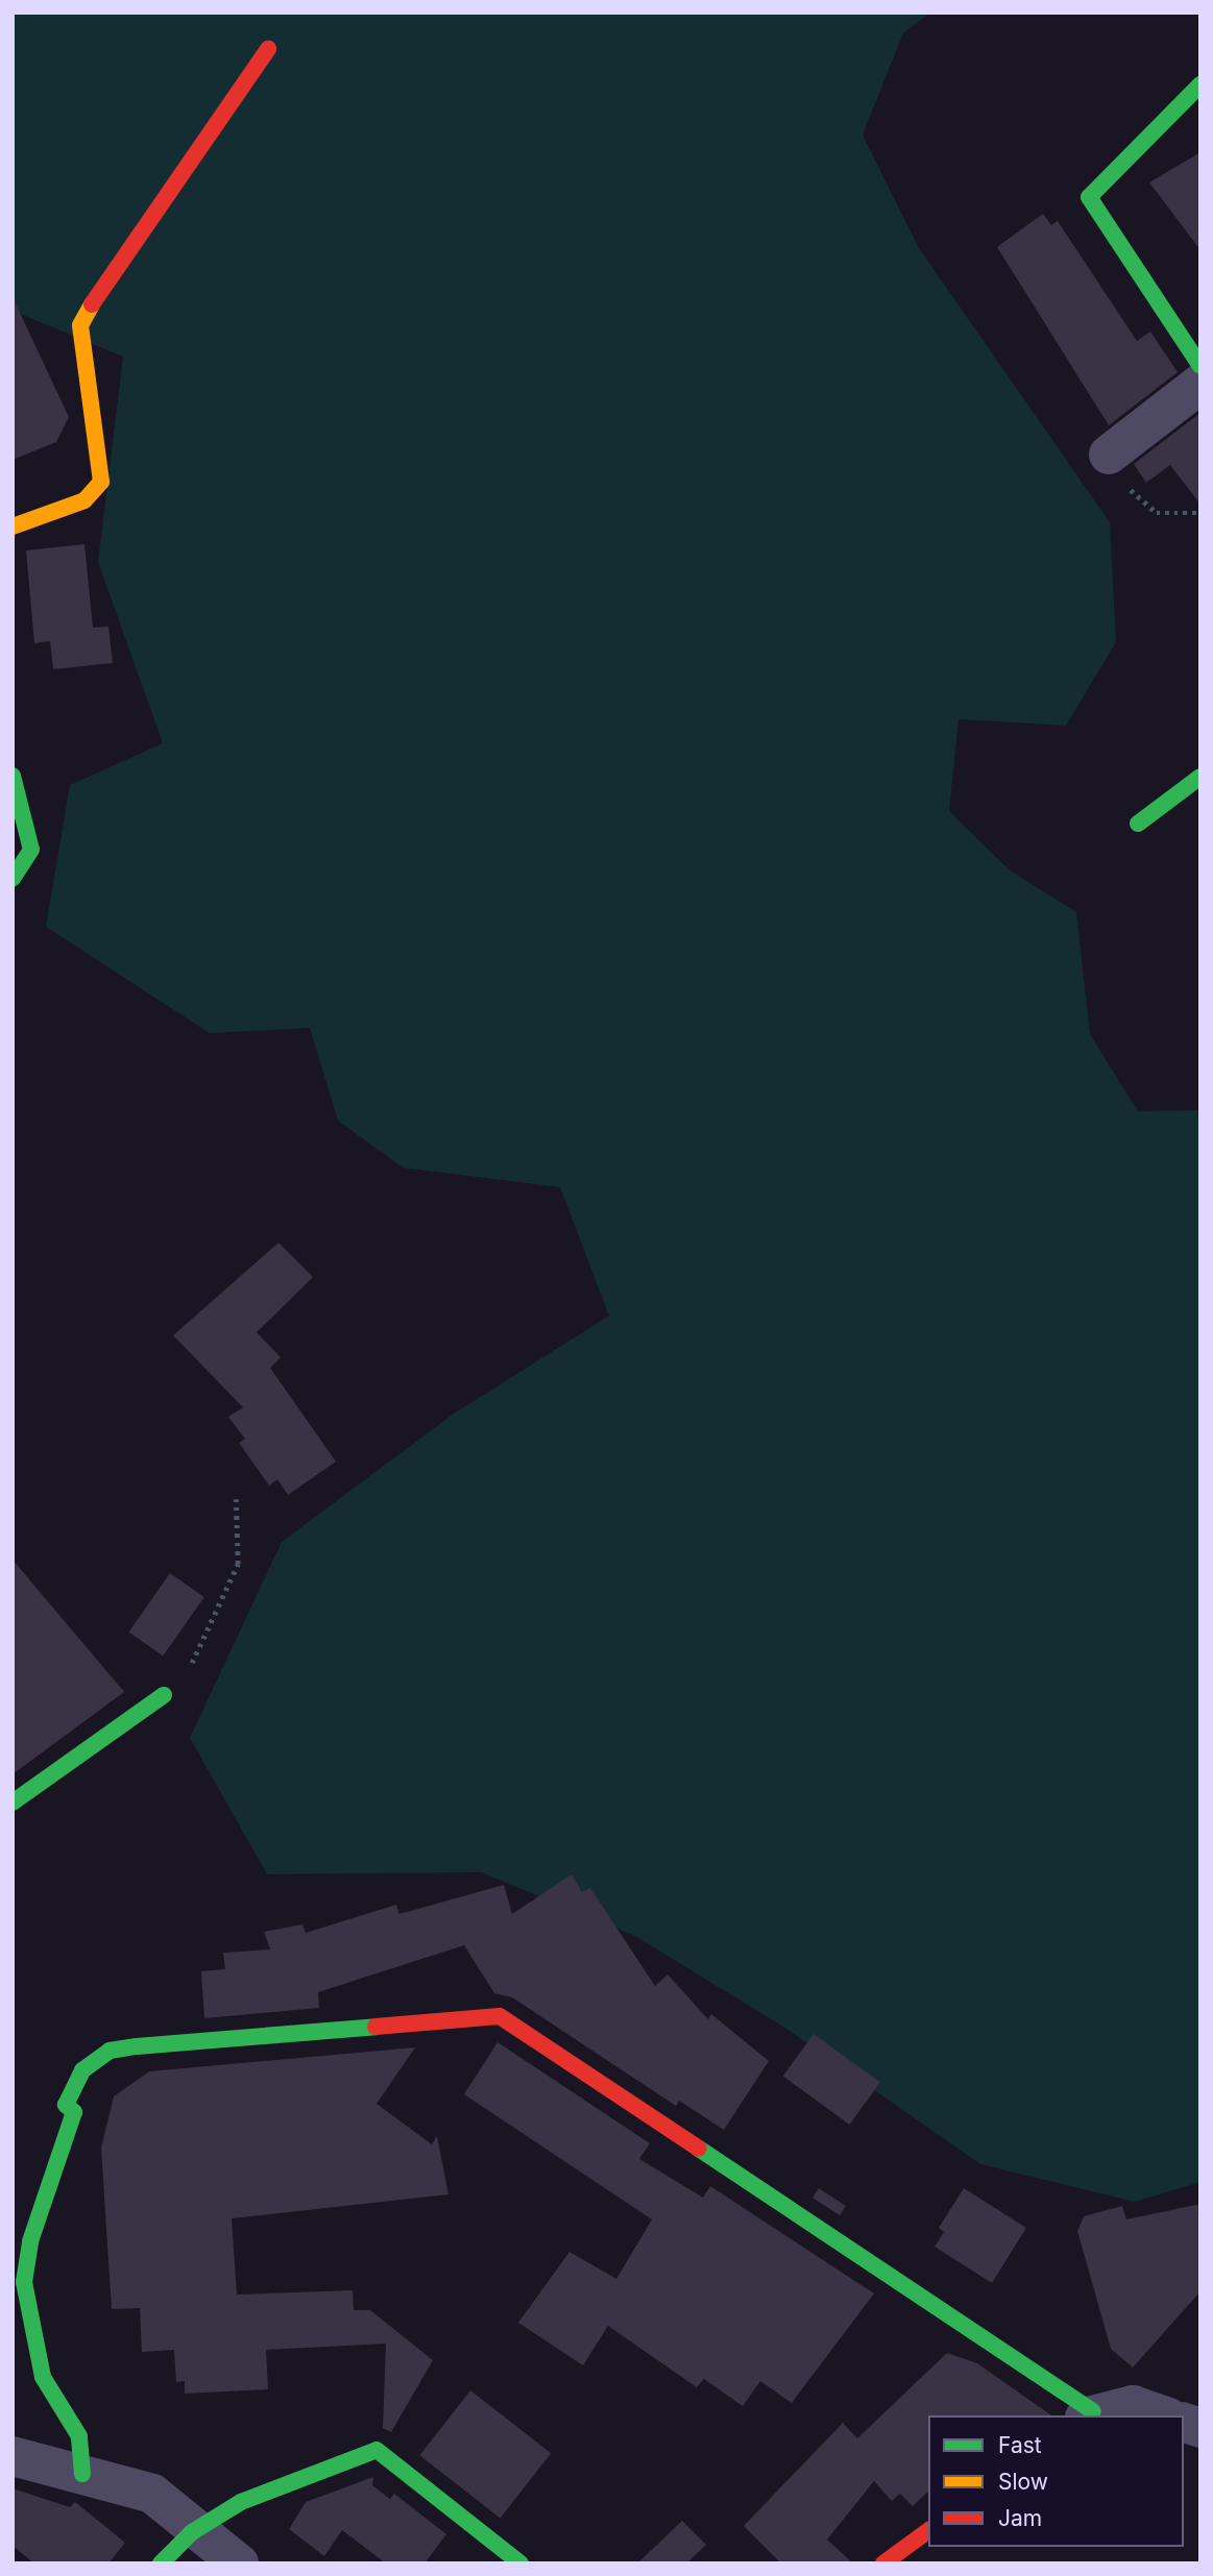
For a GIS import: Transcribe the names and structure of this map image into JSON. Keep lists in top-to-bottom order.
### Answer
{
  "legend": ["Fast", "Slow", "Jam"]
}
